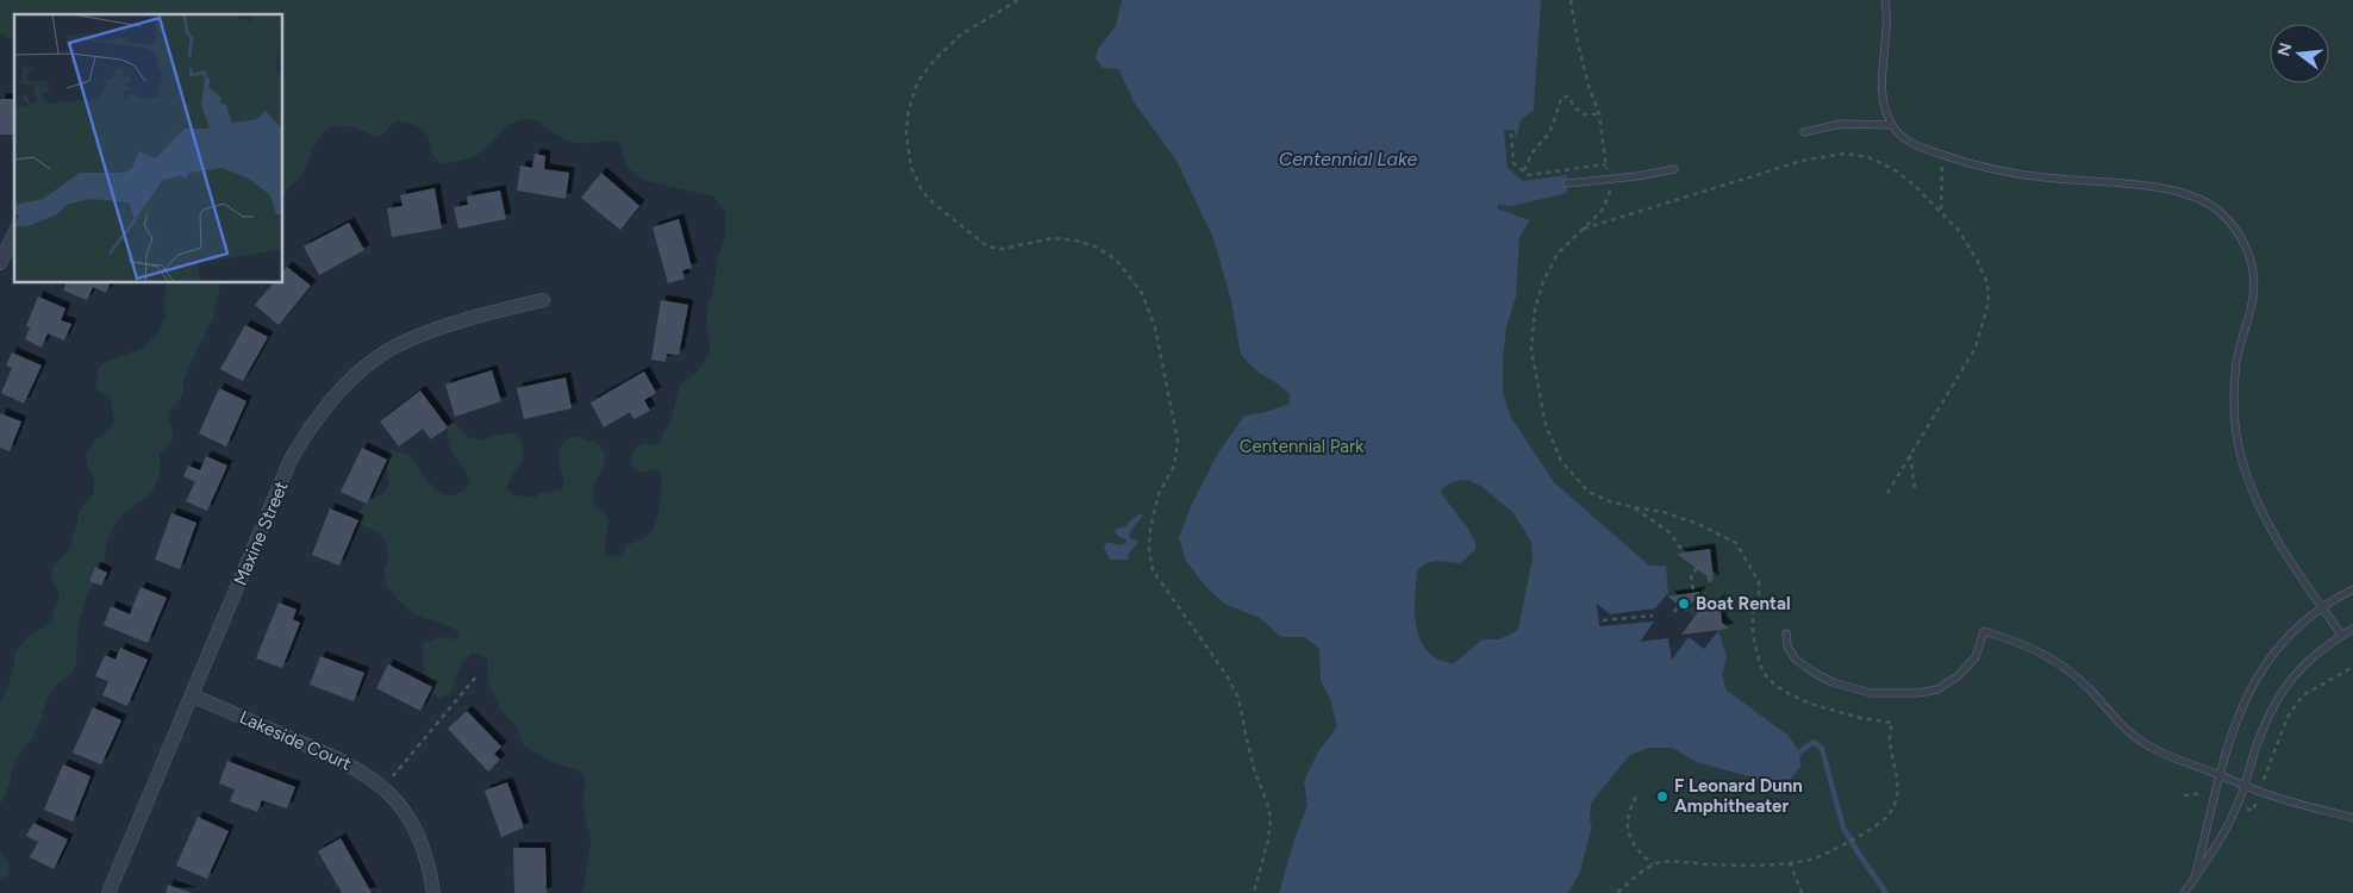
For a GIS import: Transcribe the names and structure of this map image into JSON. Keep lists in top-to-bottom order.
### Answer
{
  "streets": {
    "street": ["Maxine Street", "Lakeside Court"]
  },
  "crossings": [
    ["Maxine Street", "Lakeside Court"]
  ],
  "water": ["Centennial Lake"],
  "parks": ["Centennial Park"],
  "places": ["Boat Rental", "F Leonard Dunn Amphitheater"],
  "north": "left"
}
